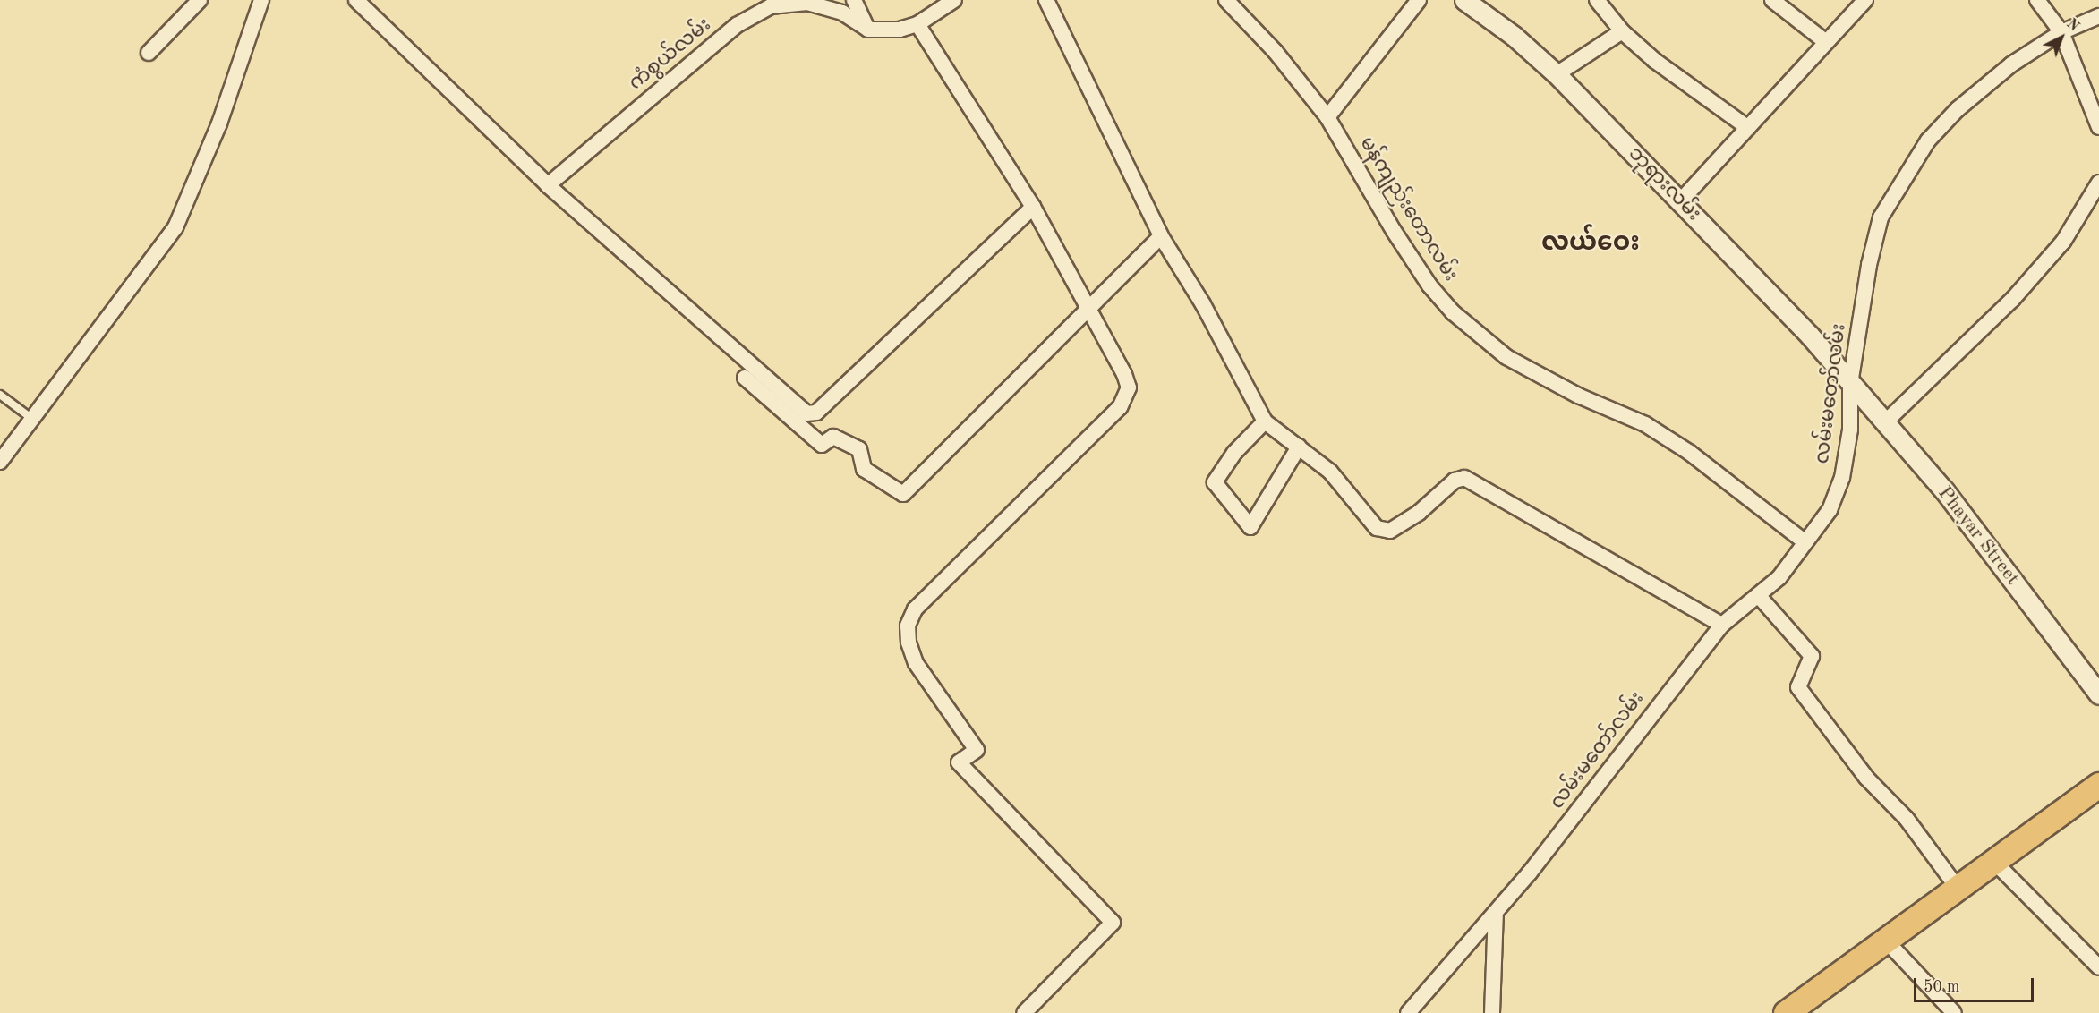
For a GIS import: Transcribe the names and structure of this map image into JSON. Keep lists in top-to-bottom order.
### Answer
{
  "streets": {
    "street": [
      "ကံစွယ်လမ်း",
      "ဘုရားလမ်း",
      "မန်ကျည်းတောလမ်း",
      "လမ်းမတော်လမ်း",
      "Phayar Street"
    ]
  },
  "crossings": [
    ["ဘုရားလမ်း", "လမ်းမတော်လမ်း"],
    ["ဘုရားလမ်း", "Phayar Street"],
    ["မန်ကျည်းတောလမ်း", "လမ်းမတော်လမ်း"],
    ["လမ်းမတော်လမ်း", "Phayar Street"]
  ],
  "districts": ["လယ်ဝေး"],
  "scale_bar": "50 m",
  "north": "top right"
}
